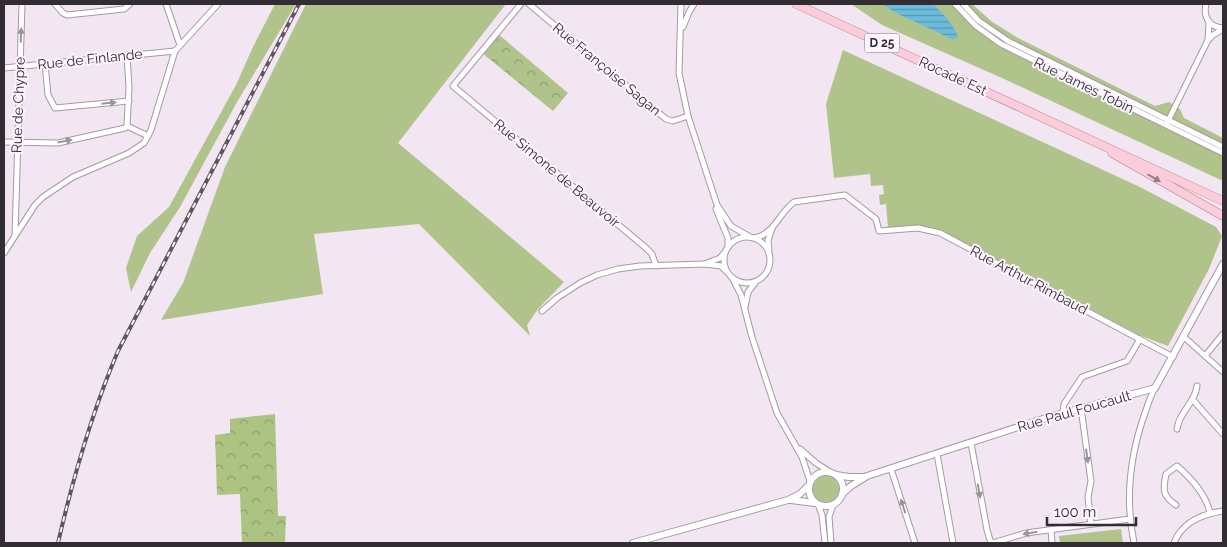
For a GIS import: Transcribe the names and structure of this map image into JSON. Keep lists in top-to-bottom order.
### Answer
{
  "streets": {
    "main road": ["D 25", "Rocade Est"],
    "street": [
      "Rue de Finlande",
      "Rue Françoise Sagan",
      "Rue James Tobin",
      "Rue de Chypre",
      "Rue Simone de Beauvoir",
      "Rue Arthur Rimbaud",
      "Rue Paul Foucault"
    ]
  },
  "crossings": [
    ["Rue de Finlande", "Rue de Chypre"]
  ],
  "scale_bar": "100 m"
}
